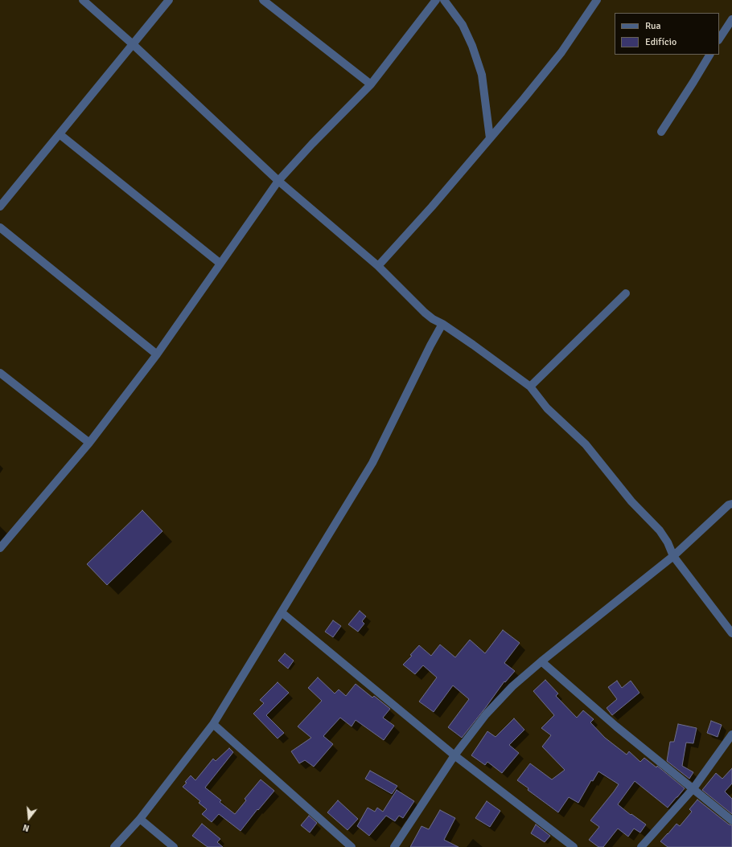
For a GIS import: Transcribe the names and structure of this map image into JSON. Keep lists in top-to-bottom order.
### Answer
{
  "legend": ["Rua", "Edifício"],
  "north": "bottom"
}
